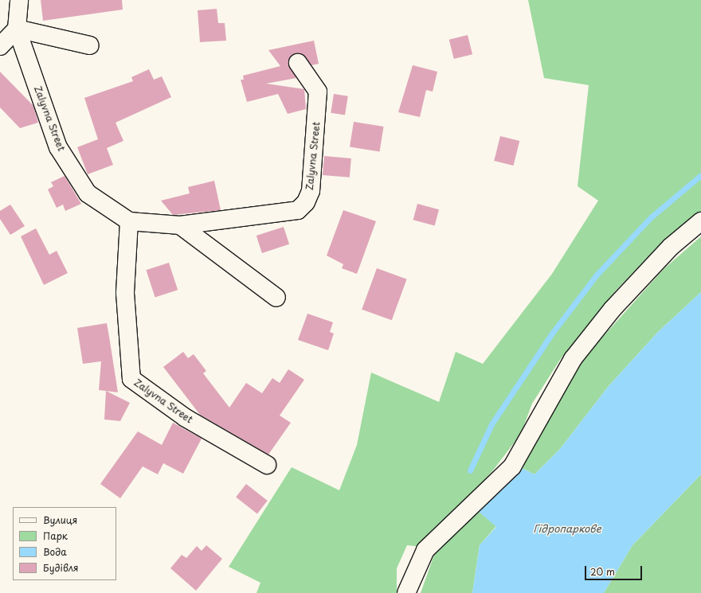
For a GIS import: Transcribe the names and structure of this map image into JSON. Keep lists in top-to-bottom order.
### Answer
{
  "streets": {
    "street": ["Zalyvna Street"]
  },
  "water": ["Гідропаркове"],
  "legend": [
    "Вулиця",
    "Парк",
    "Вода",
    "Будівля"
  ],
  "scale_bar": "20 m"
}
